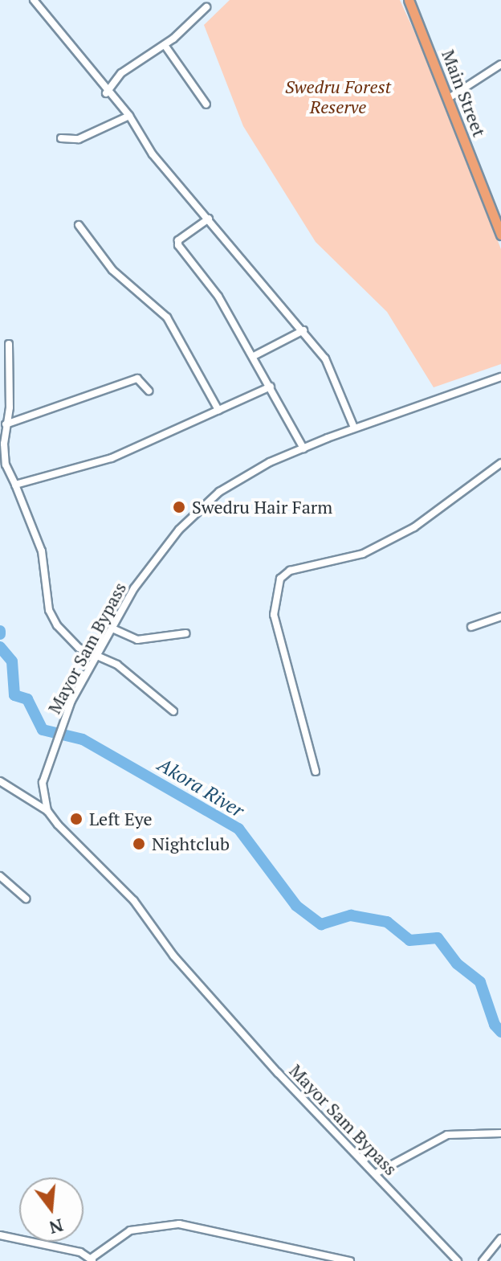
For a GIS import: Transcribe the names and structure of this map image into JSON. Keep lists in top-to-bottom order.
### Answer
{
  "streets": {
    "main road": ["Main Street"],
    "street": ["Mayor Sam Bypass"]
  },
  "water": ["Akora River"],
  "parks": ["Swedru Forest Reserve"],
  "places": ["Swedru Hair Farm", "Left Eye", "Nightclub"],
  "north": "bottom"
}
